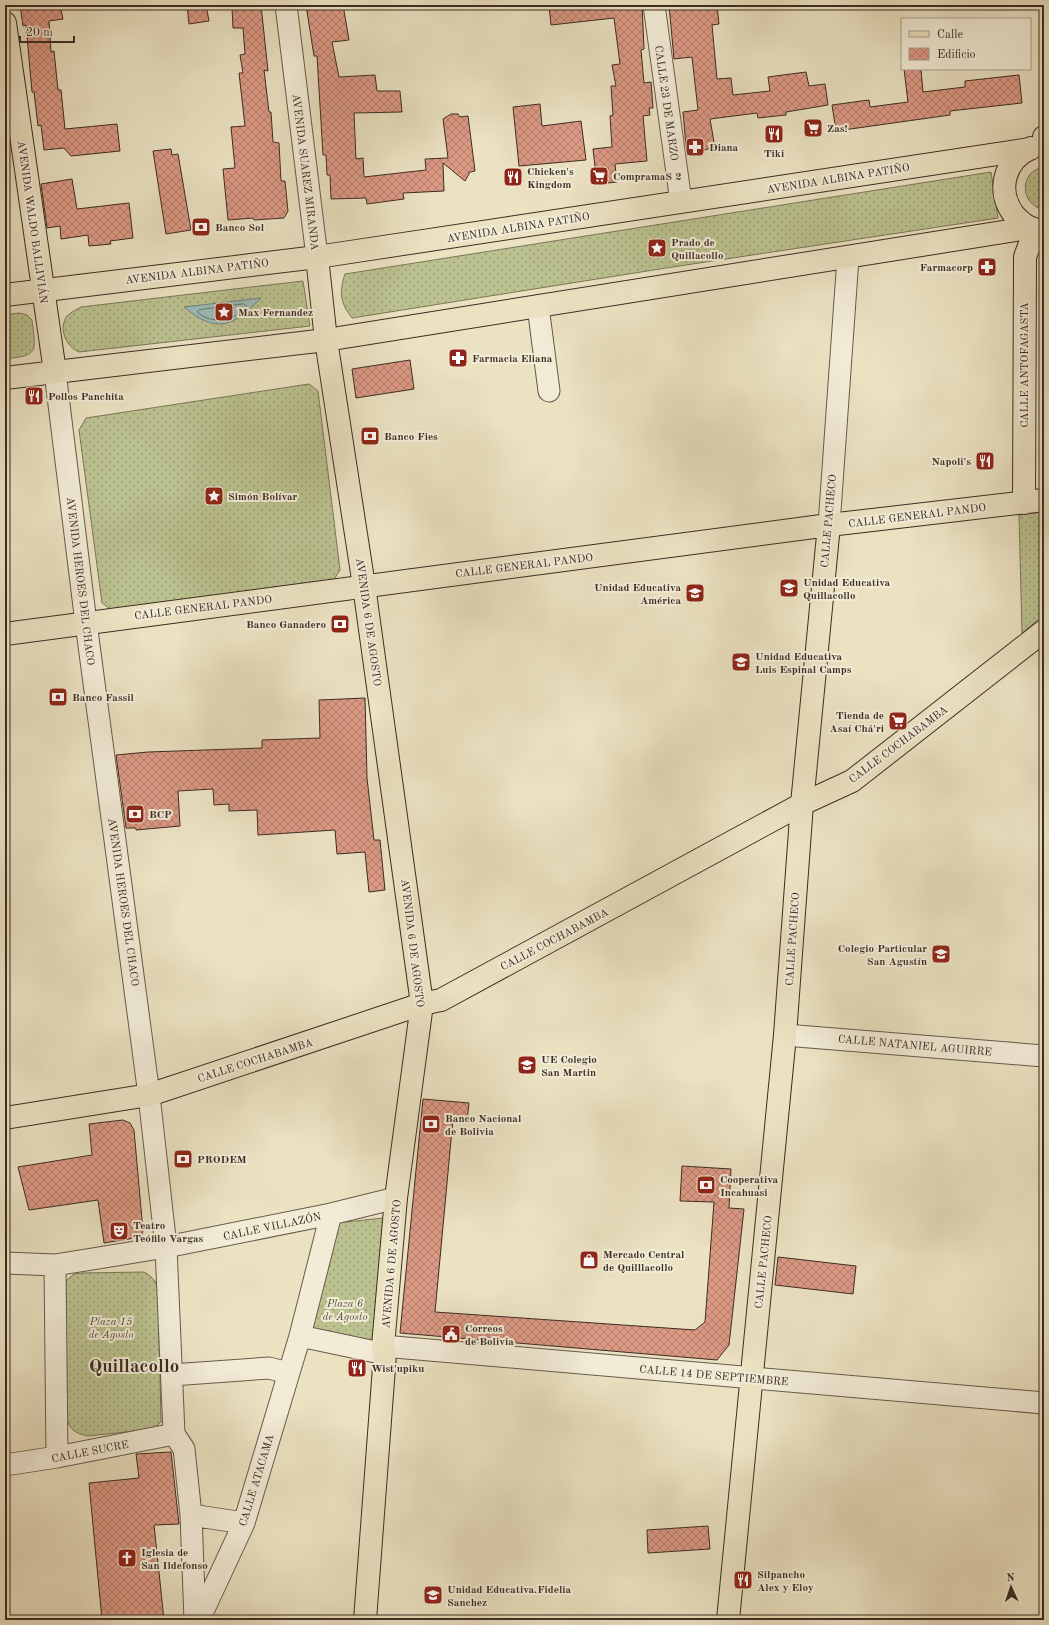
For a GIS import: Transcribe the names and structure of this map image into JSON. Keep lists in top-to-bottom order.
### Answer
{
  "streets": {
    "main road": [
      "AVENIDA SUAREZ MIRANDA",
      "AVENIDA ALBINA PATIÑO",
      "AVENIDA WALDO BALLIVIÁN",
      "CALLE ANTOFAGASTA",
      "CALLE GENERAL PANDO",
      "CALLE PACHECO",
      "AVENIDA 6 DE AGOSTO",
      "CALLE COCHABAMBA"
    ],
    "street": [
      "CALLE 23 DE MARZO",
      "AVENIDA HEROES DEL CHACO",
      "CALLE NATANIEL AGUIRRE",
      "CALLE VILLAZÓN",
      "CALLE 14 DE SEPTIEMBRE",
      "CALLE SUCRE",
      "CALLE ATACAMA"
    ]
  },
  "crossings": [
    ["CALLE 23 DE MARZO", "AVENIDA ALBINA PATIÑO"],
    ["AVENIDA SUAREZ MIRANDA", "AVENIDA ALBINA PATIÑO"],
    ["AVENIDA SUAREZ MIRANDA", "AVENIDA 6 DE AGOSTO"],
    ["AVENIDA ALBINA PATIÑO", "AVENIDA WALDO BALLIVIÁN"],
    ["AVENIDA WALDO BALLIVIÁN", "AVENIDA HEROES DEL CHACO"],
    ["CALLE ANTOFAGASTA", "CALLE GENERAL PANDO"],
    ["CALLE GENERAL PANDO", "CALLE PACHECO"],
    ["CALLE GENERAL PANDO", "AVENIDA HEROES DEL CHACO"],
    ["CALLE GENERAL PANDO", "AVENIDA 6 DE AGOSTO"],
    ["CALLE PACHECO", "CALLE COCHABAMBA"],
    ["CALLE PACHECO", "CALLE NATANIEL AGUIRRE"],
    ["CALLE PACHECO", "CALLE 14 DE SEPTIEMBRE"],
    ["AVENIDA HEROES DEL CHACO", "CALLE COCHABAMBA"],
    ["AVENIDA HEROES DEL CHACO", "CALLE VILLAZÓN"],
    ["AVENIDA HEROES DEL CHACO", "CALLE SUCRE"],
    ["AVENIDA 6 DE AGOSTO", "CALLE COCHABAMBA"],
    ["AVENIDA 6 DE AGOSTO", "CALLE VILLAZÓN"],
    ["AVENIDA 6 DE AGOSTO", "CALLE 14 DE SEPTIEMBRE"],
    ["CALLE VILLAZÓN", "CALLE ATACAMA"],
    ["CALLE 14 DE SEPTIEMBRE", "CALLE ATACAMA"]
  ],
  "districts": ["Quillacollo"],
  "parks": ["Plaza 6 de Agosto", "Plaza 15 de Agosto"],
  "places": {
    "supermarket": ["Zas!", "CompramaS 2", "Tienda de Asaí Chá'ri"],
    "restaurant": [
      "Tiki",
      "Chicken's Kingdom",
      "Pollos Panchita",
      "Napoli's",
      "Wist'upiku",
      "Silpancho Alex y Eloy"
    ],
    "pharmacy": ["Diana", "Farmacorp", "Farmacia Eliana"],
    "bank": [
      "Banco Sol",
      "Banco Fies",
      "Banco Ganadero",
      "Banco Fassil",
      "BCP",
      "Banco Nacional de Bolivia",
      "PRODEM",
      "Cooperativa Incahuasi"
    ],
    "place": ["Prado de Quillacollo", "Max Fernandez", "Simón Bolívar"],
    "school or university": [
      "Unidad Educativa Quillacollo",
      "Unidad Educativa América",
      "Unidad Educativa Luis Espinal Camps",
      "Colegio Particular San Agustín",
      "UE Colegio San Martin",
      "Unidad Educativa.Fidelia Sanchez"
    ],
    "theatre": ["Teatro Teófilo Vargas"],
    "shop": ["Mercado Central de Quilllacollo"],
    "public building": ["Correos de Bolivia"],
    "church": ["Iglesia de San Ildefonso"]
  },
  "legend": ["Calle", "Edificio"],
  "scale_bar": "20 m",
  "north": "top"
}
